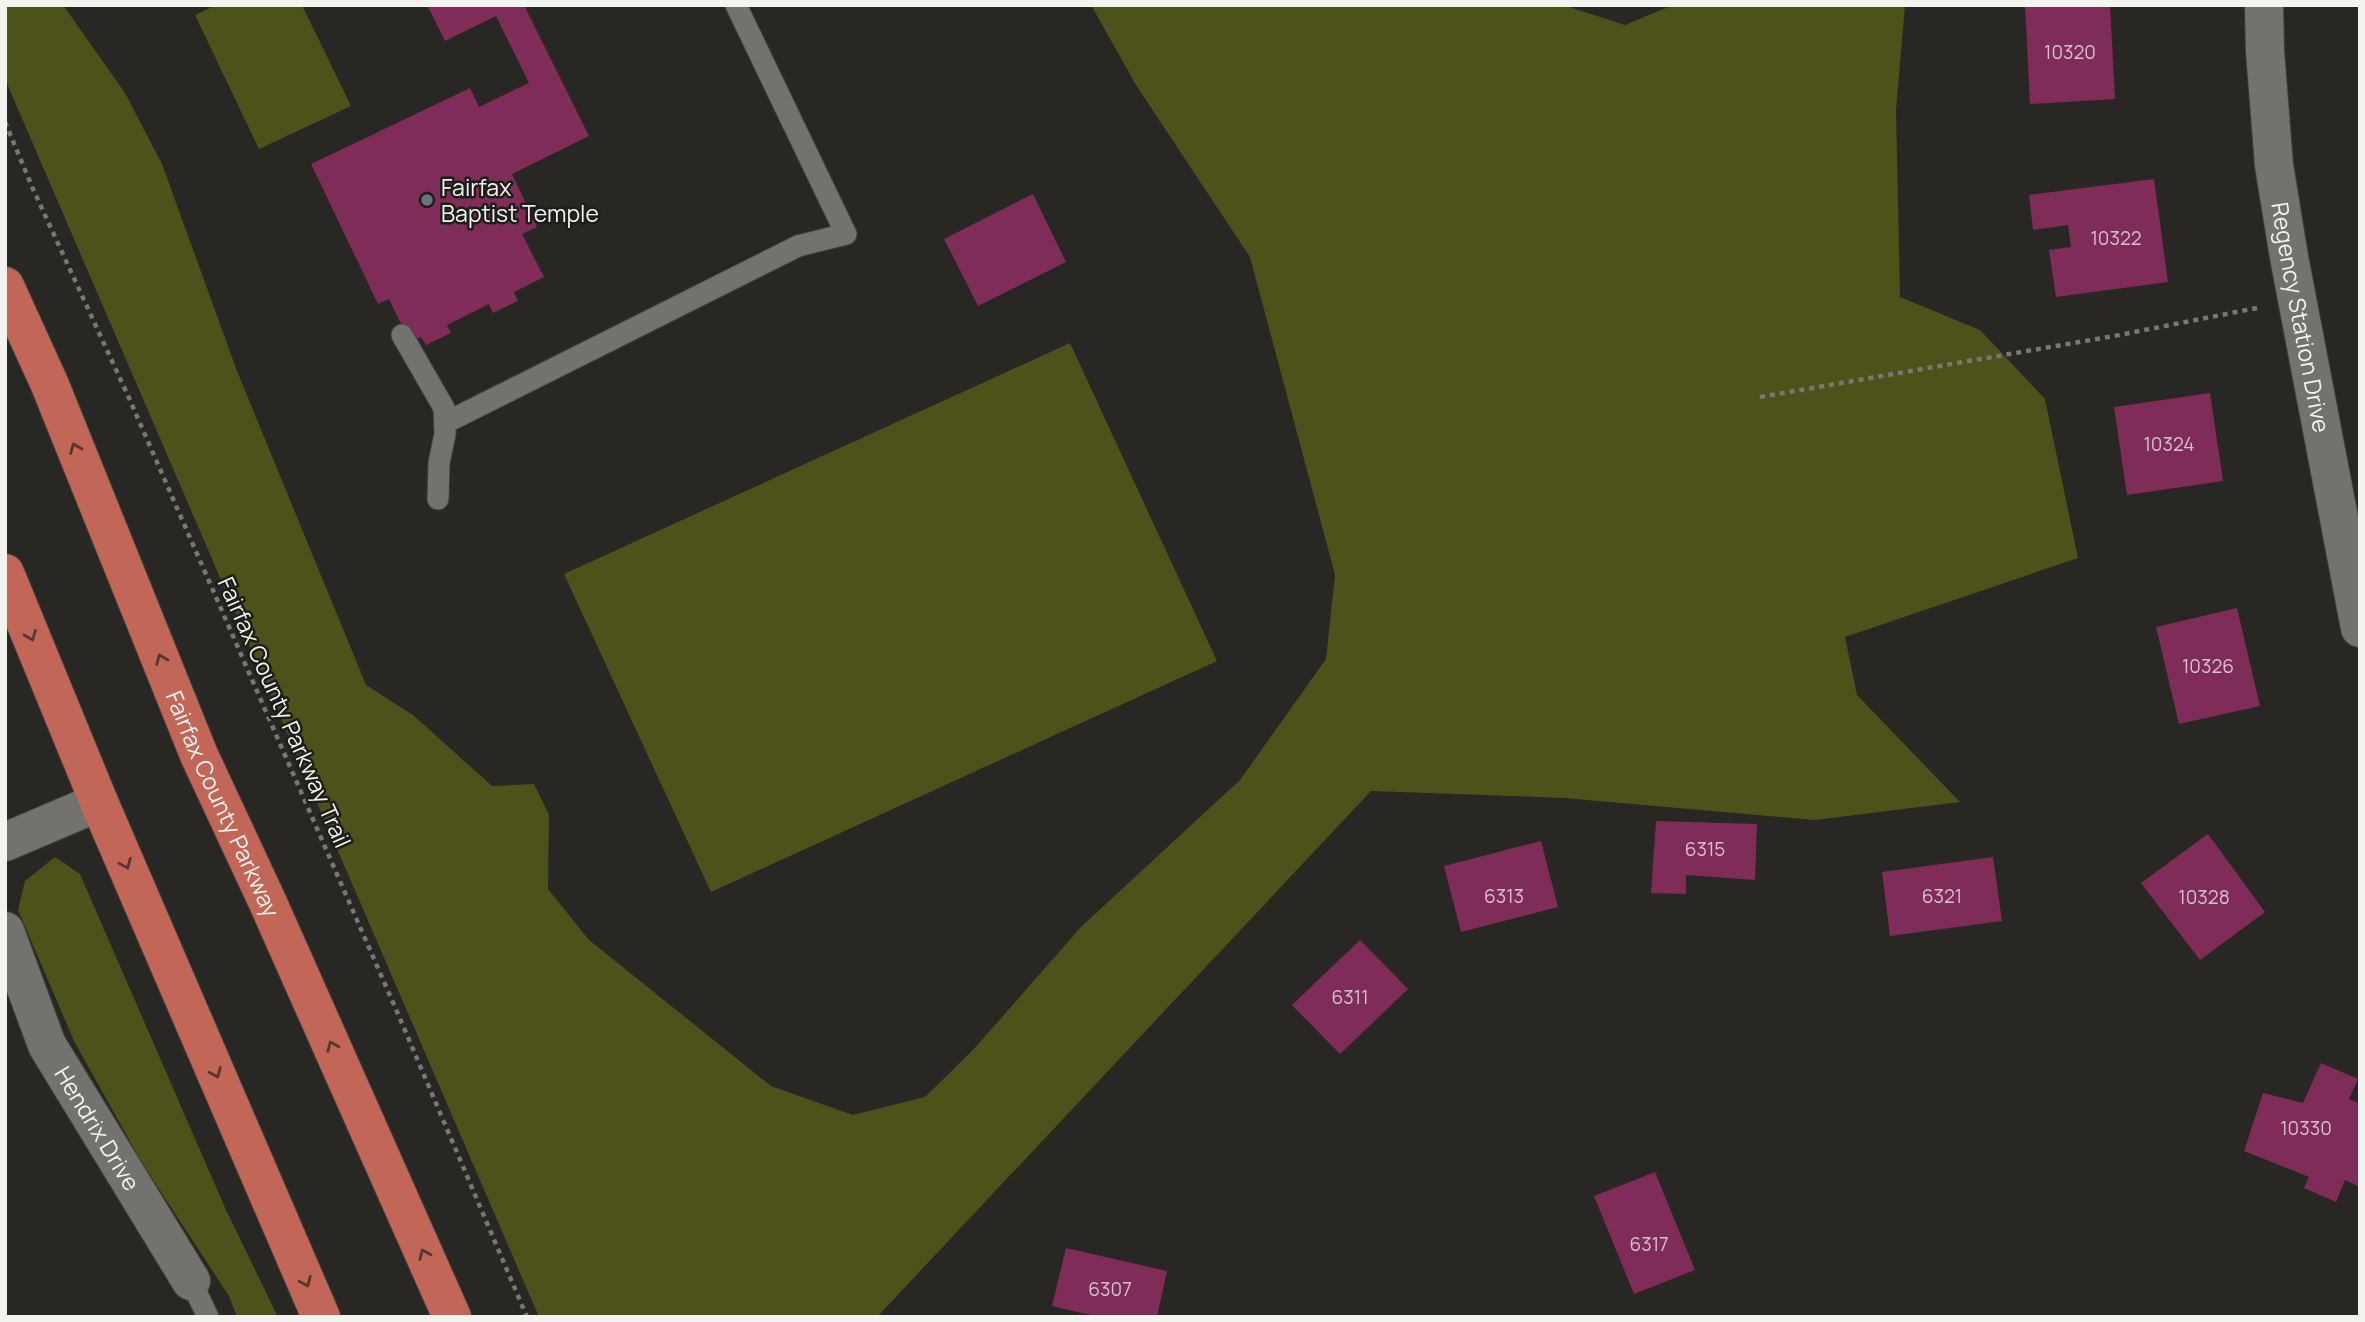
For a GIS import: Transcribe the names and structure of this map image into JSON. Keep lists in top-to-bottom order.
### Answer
{
  "streets": {
    "highway": ["Fairfax County Parkway"],
    "street": ["Regency Station Drive", "Hendrix Drive"],
    "path": ["Fairfax County Parkway Trail"]
  },
  "places": ["Fairfax Baptist Temple"],
  "house_numbers": [
    "10320",
    "10322",
    "10324",
    "10326",
    "6315",
    "6313",
    "6321",
    "10328",
    "6311",
    "10330",
    "6317",
    "6307"
  ]
}
